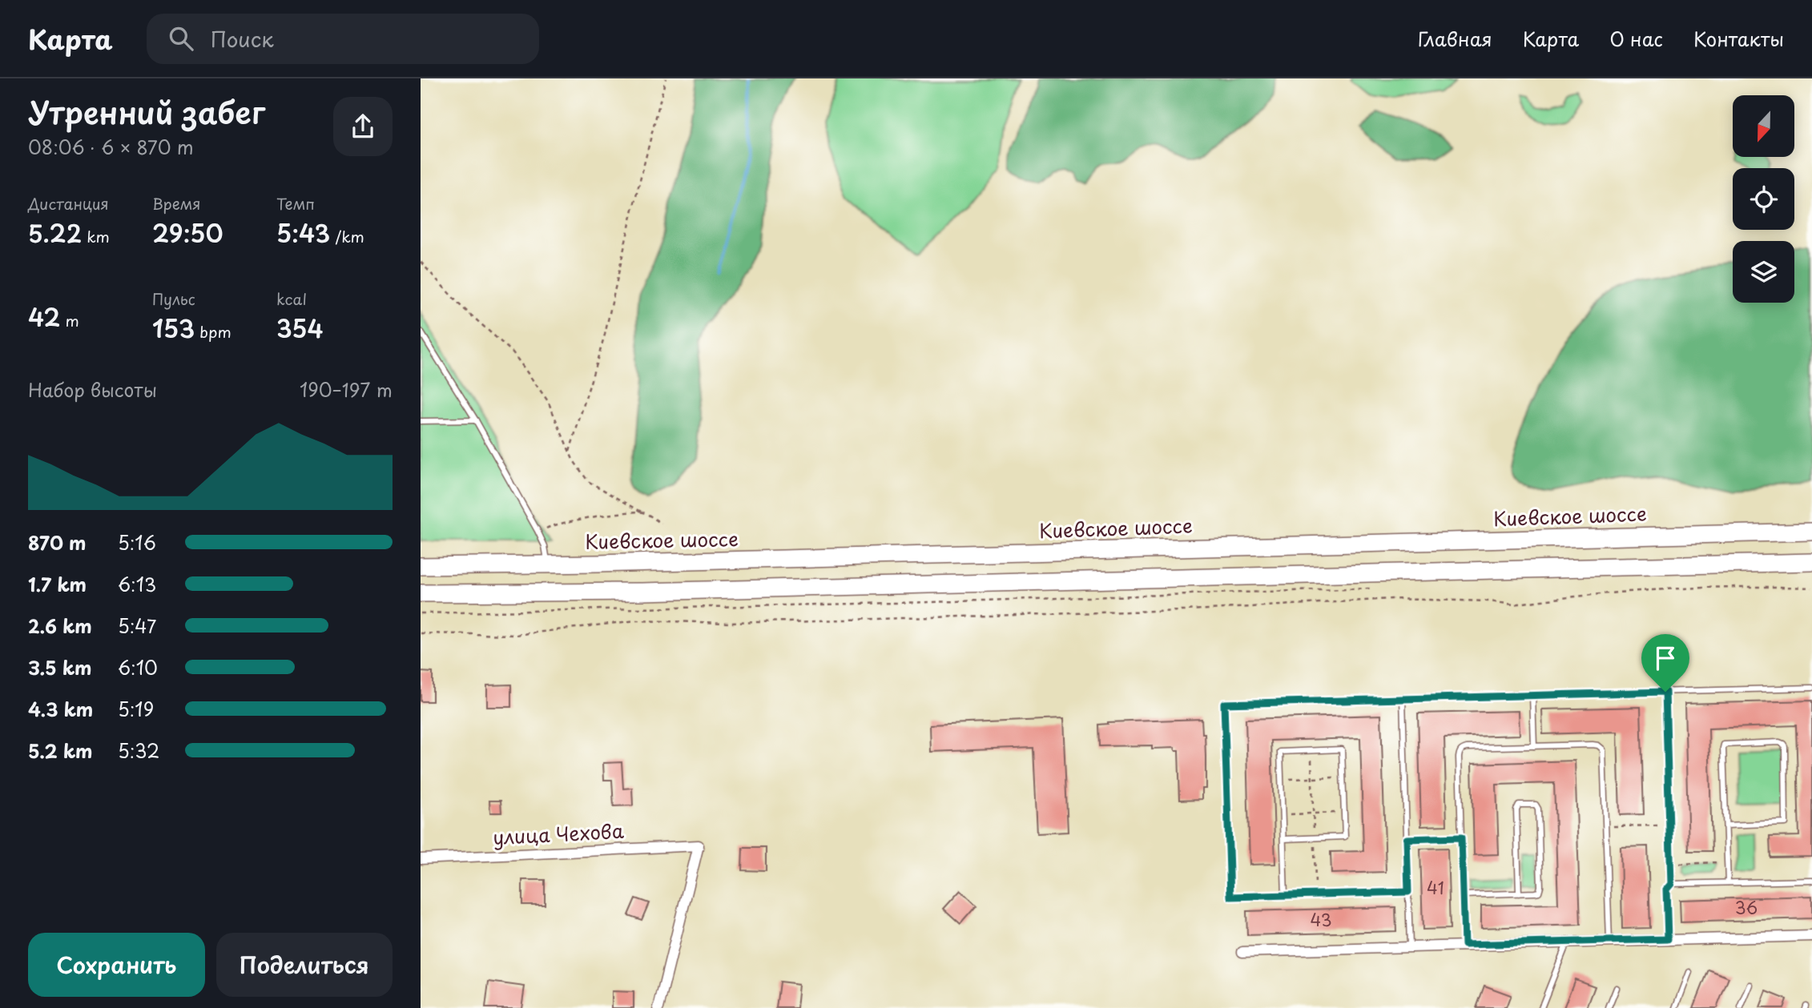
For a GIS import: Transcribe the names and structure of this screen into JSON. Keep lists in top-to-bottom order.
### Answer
{
  "streets": {
    "highway": ["Киевское шоссе"],
    "street": ["улица Чехова"]
  },
  "house_numbers": ["41", "36", "43"],
  "north": "bottom",
  "page": {
    "header": "Карта",
    "search": "Поиск",
    "nav": [
      "Главная",
      "Карта",
      "О нас",
      "Контакты"
    ],
    "heading": ["Утренний забег", "08:06 · 6 × 870 m"],
    "stats": [
      ["Дистанция", "5.22 km"],
      ["Время", "29:50"],
      ["Темп", "5:43 /km"],
      ["42 m"],
      ["Пульс", "153 bpm"],
      ["kcal", "354"]
    ],
    "chart": ["Набор высоты", "190–197 m"],
    "list": [
      {
        "name": "870 m",
        "note": "5:16"
      },
      {
        "name": "1.7 km",
        "note": "6:13"
      },
      {
        "name": "2.6 km",
        "note": "5:47"
      },
      {
        "name": "3.5 km",
        "note": "6:10"
      },
      {
        "name": "4.3 km",
        "note": "5:19"
      },
      {
        "name": "5.2 km",
        "note": "5:32"
      }
    ],
    "buttons": ["Сохранить", "Поделиться"]
  }
}
